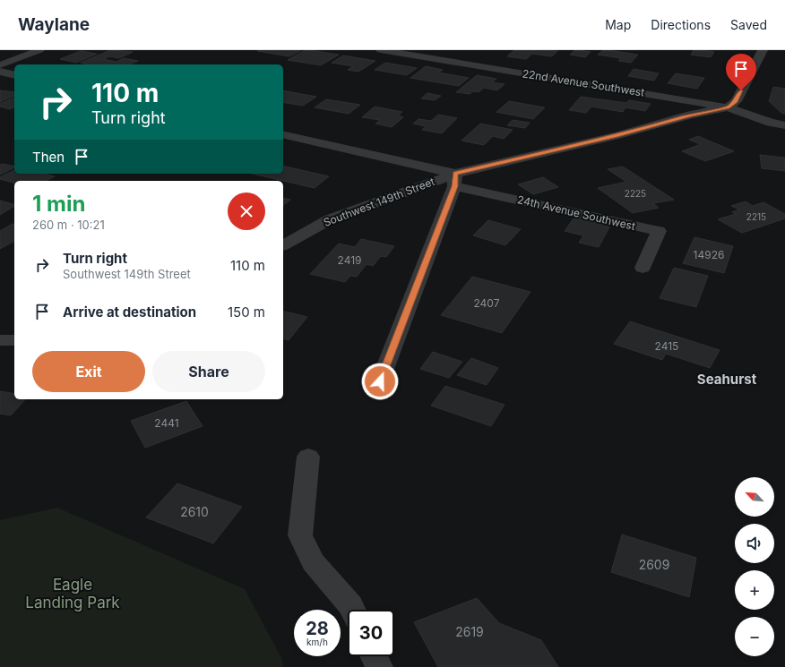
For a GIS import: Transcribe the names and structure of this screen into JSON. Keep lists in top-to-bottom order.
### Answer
{
  "streets": {
    "street": ["22nd Avenue Southwest", "Southwest 149th Street", "24th Avenue Southwest"]
  },
  "crossings": [
    ["22nd Avenue Southwest", "Southwest 149th Street"],
    ["Southwest 149th Street", "24th Avenue Southwest"]
  ],
  "districts": ["Seahurst"],
  "parks": ["Eagle Landing Park"],
  "house_numbers": [
    "2225",
    "2215",
    "14926",
    "2419",
    "2407",
    "2415",
    "2441",
    "2610",
    "2609",
    "2619"
  ],
  "north": "top left",
  "page": {
    "header": "Waylane",
    "nav": ["Map", "Directions", "Saved"],
    "turn": ["110 m", "Turn right"],
    "then": "Then",
    "heading": ["1 min", "260 m · 10:21"],
    "list": [
      {
        "name": "Turn right",
        "note": "Southwest 149th Street",
        "value": "110 m"
      },
      {
        "name": "Arrive at destination",
        "value": "150 m"
      }
    ],
    "buttons": ["Exit", "Share"],
    "map_buttons": ["+", "−"],
    "speed": "28 km/h",
    "limit": "30"
  }
}
